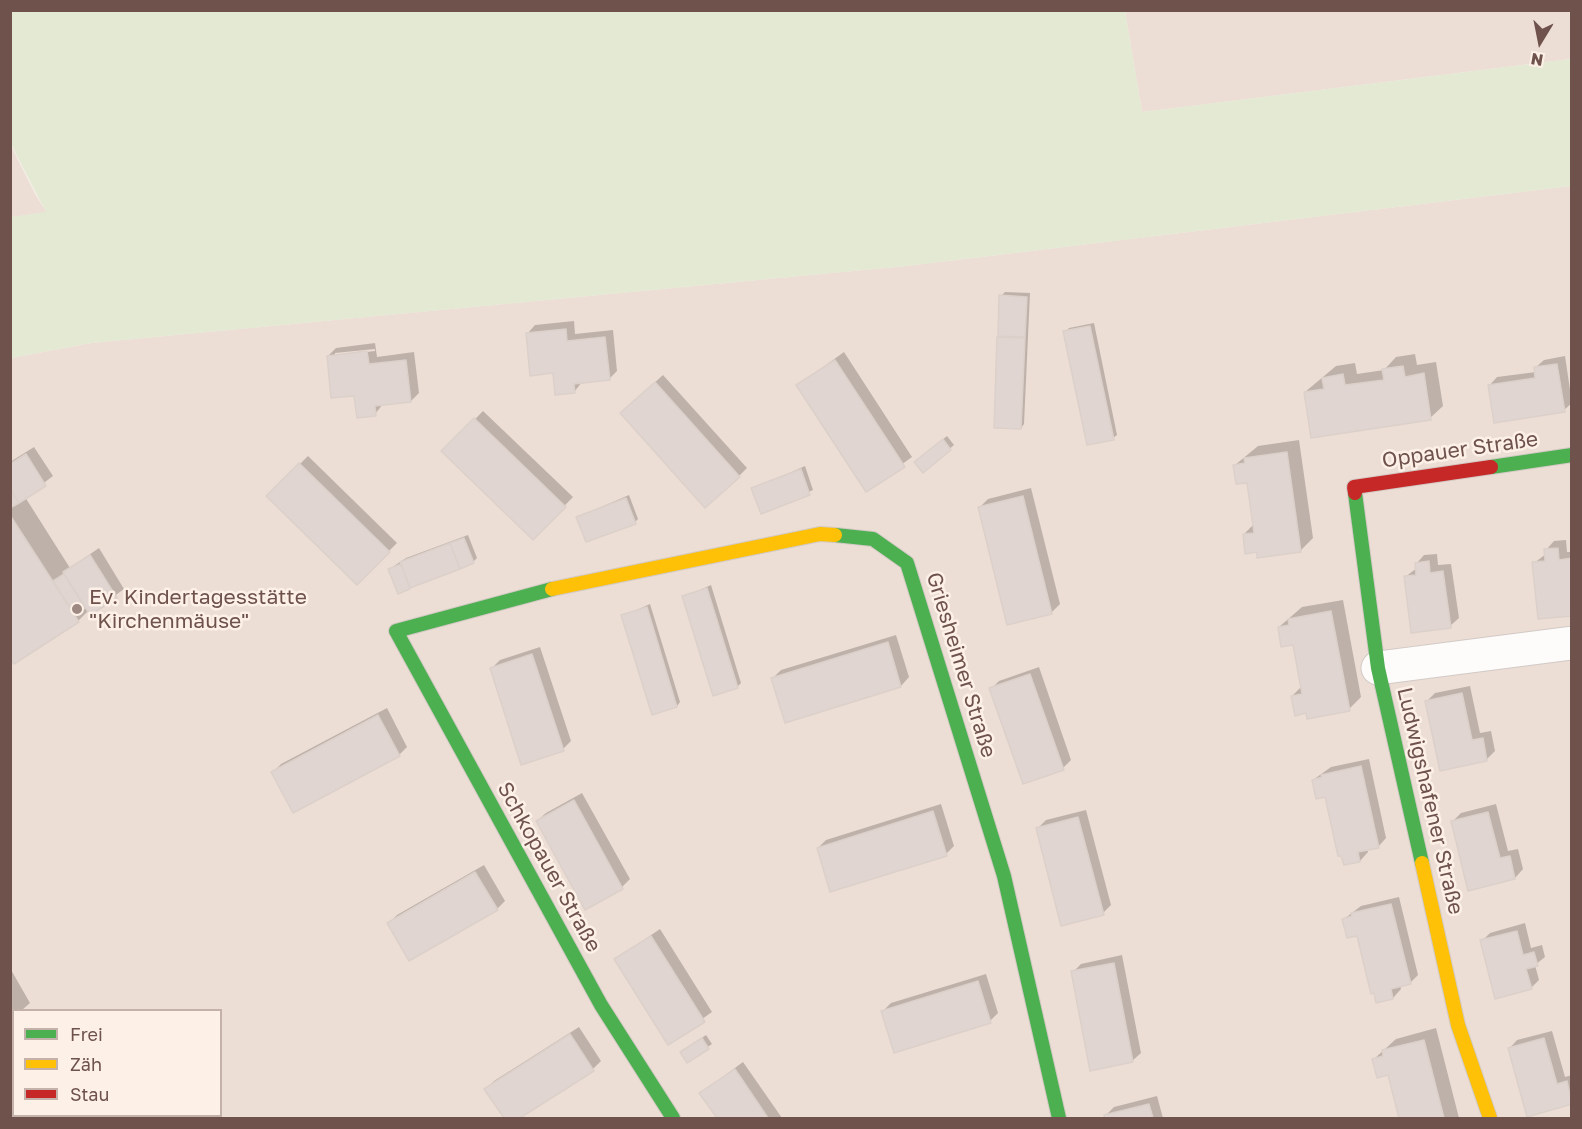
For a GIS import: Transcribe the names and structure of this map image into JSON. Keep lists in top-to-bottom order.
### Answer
{
  "streets": {
    "street": [
      "Oppauer Straße",
      "Griesheimer Straße",
      "Ludwigshafener Straße",
      "Schkopauer Straße"
    ]
  },
  "crossings": [
    ["Oppauer Straße", "Ludwigshafener Straße"],
    ["Griesheimer Straße", "Schkopauer Straße"]
  ],
  "places": ["Ev. Kindertagesstätte \"Kirchenmäuse\""],
  "legend": ["Frei", "Zäh", "Stau"],
  "north": "bottom"
}
